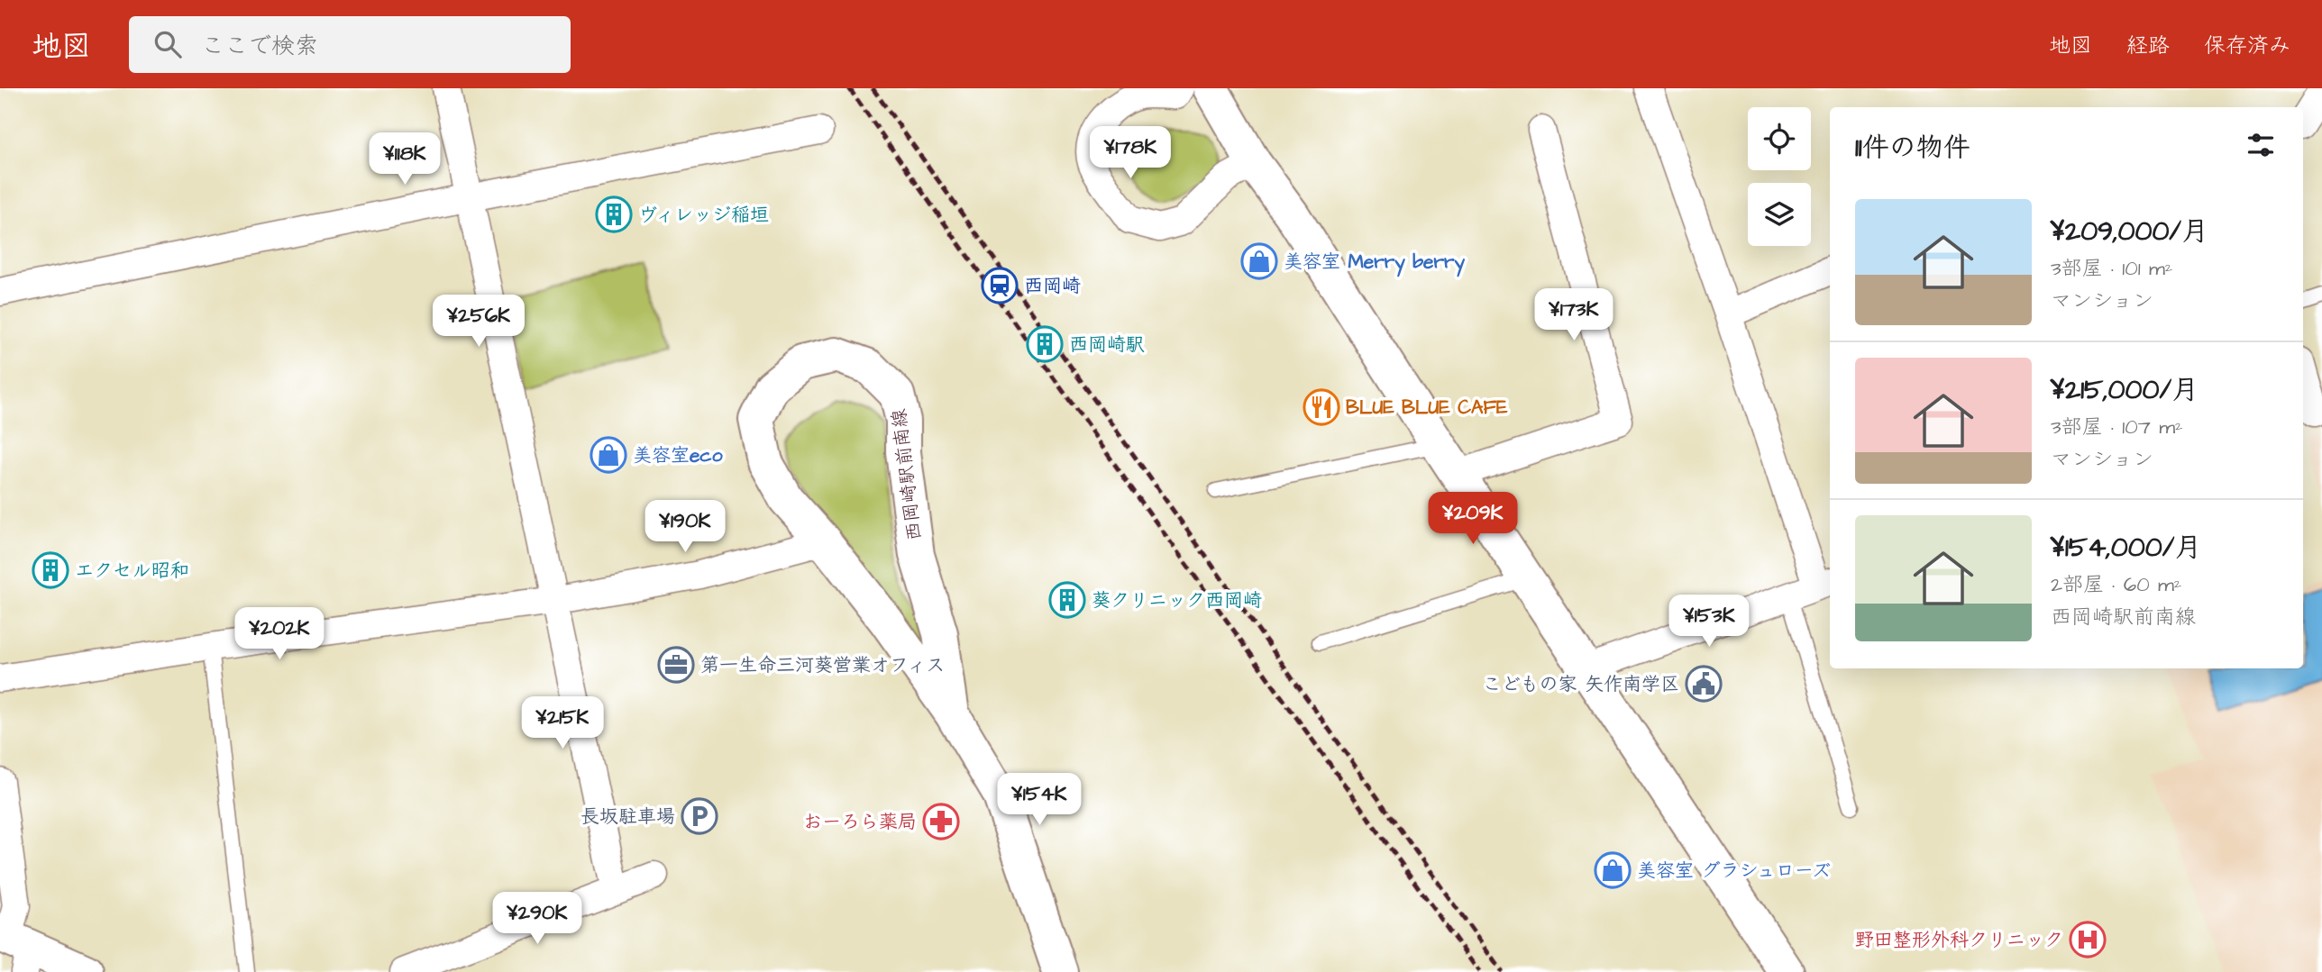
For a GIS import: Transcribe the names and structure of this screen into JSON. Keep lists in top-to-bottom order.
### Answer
{
  "streets": {
    "street": ["西岡崎駅前南線"]
  },
  "places": {
    "building": [
      "ヴィレッジ稲垣",
      "西岡崎駅",
      "エクセル昭和",
      "葵クリニック西岡崎"
    ],
    "shop": ["美容室 Merry berry", "美容室eco", "美容室 グラシュローズ"],
    "station": ["西岡崎"],
    "restaurant": ["BLUE BLUE CAFE"],
    "office": ["第一生命三河葵営業オフィス"],
    "public building": ["こどもの家 矢作南学区"],
    "parking": ["長坂駐車場"],
    "pharmacy": ["おーろら薬局"],
    "hospital": ["野田整形外科クリニック"]
  },
  "page": {
    "header": "地図",
    "search": "ここで検索",
    "nav": ["地図", "経路", "保存済み"],
    "heading": "11件の物件",
    "price": [
      "¥178K",
      "¥118K",
      "¥173K",
      "¥256K",
      "¥209K",
      "¥190K",
      "¥153K",
      "¥202K",
      "¥215K",
      "¥154K",
      "¥290K"
    ],
    "list": [
      {
        "name": "¥209,000/月",
        "note": "3部屋 · 101 m² · マンション"
      },
      {
        "name": "¥215,000/月",
        "note": "3部屋 · 107 m² · マンション"
      },
      {
        "name": "¥154,000/月",
        "note": "2部屋 · 60 m² · 西岡崎駅前南線"
      }
    ]
  }
}
